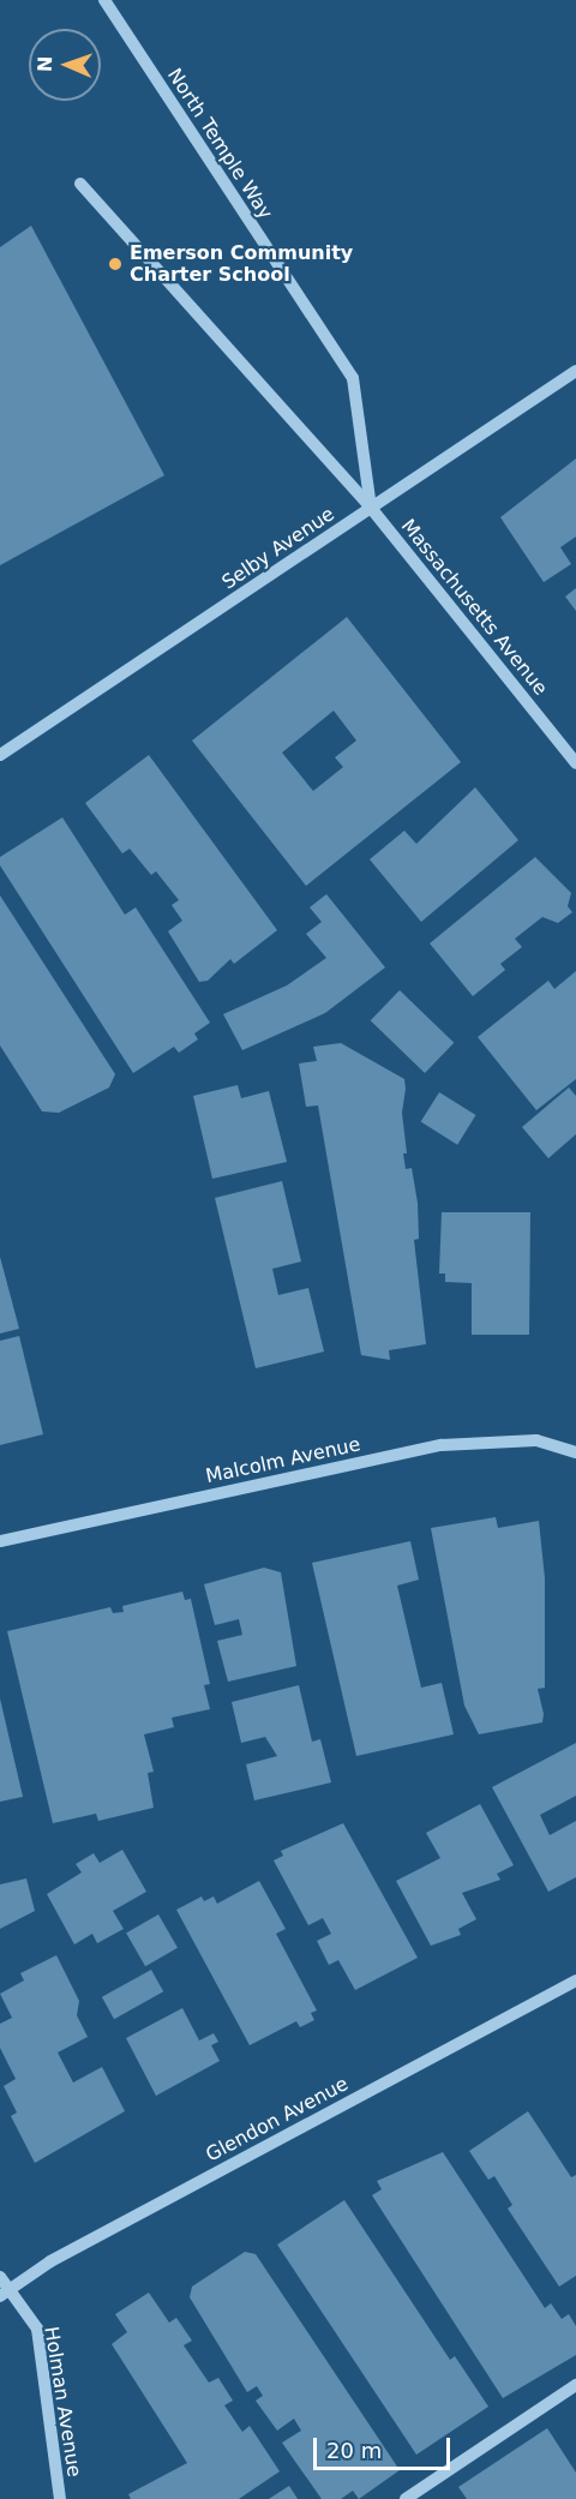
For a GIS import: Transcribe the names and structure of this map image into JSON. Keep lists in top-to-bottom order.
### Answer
{
  "streets": {
    "street": [
      "North Temple Way",
      "Selby Avenue",
      "Massachusetts Avenue",
      "Malcolm Avenue",
      "Glendon Avenue",
      "Holman Avenue"
    ]
  },
  "crossings": [
    ["North Temple Way", "Selby Avenue"],
    ["North Temple Way", "Massachusetts Avenue"],
    ["Selby Avenue", "Massachusetts Avenue"],
    ["Glendon Avenue", "Holman Avenue"]
  ],
  "places": ["Emerson Community Charter School"],
  "scale_bar": "20 m",
  "north": "left"
}
